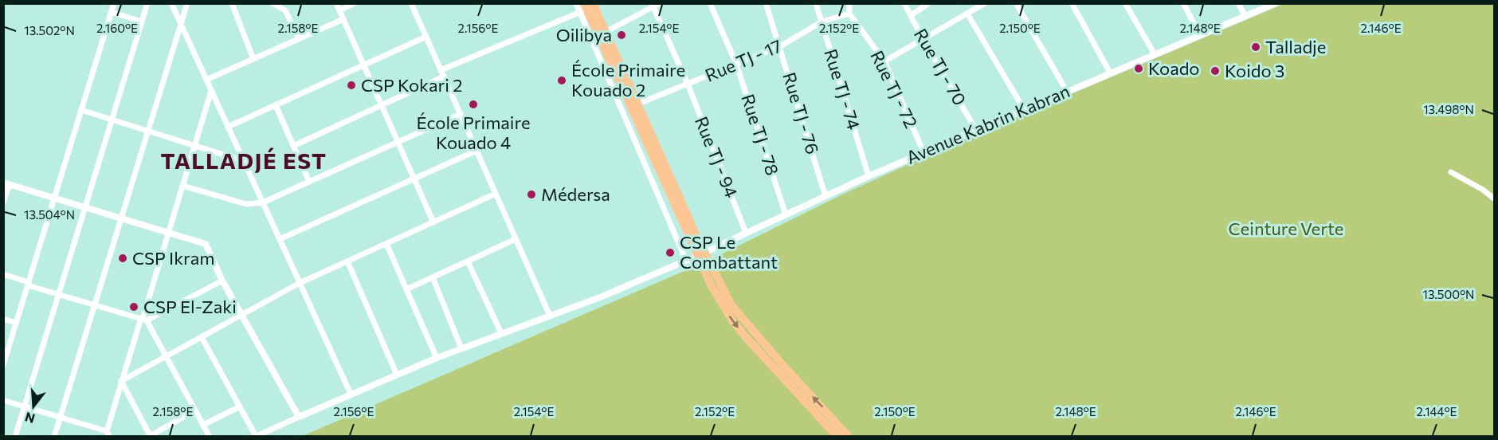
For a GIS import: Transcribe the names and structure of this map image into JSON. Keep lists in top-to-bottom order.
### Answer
{
  "streets": {
    "street": [
      "Rue TJ - 17",
      "Rue TJ - 70",
      "Rue TJ - 74",
      "Rue TJ - 72",
      "Rue TJ - 76",
      "Avenue Kabrin Kabran",
      "Rue TJ - 78",
      "Rue TJ - 94"
    ]
  },
  "crossings": [
    ["Rue TJ - 17", "Rue TJ - 74"],
    ["Rue TJ - 17", "Rue TJ - 72"],
    ["Rue TJ - 17", "Rue TJ - 76"],
    ["Rue TJ - 17", "Rue TJ - 78"],
    ["Rue TJ - 17", "Rue TJ - 94"],
    ["Rue TJ - 70", "Avenue Kabrin Kabran"],
    ["Rue TJ - 74", "Avenue Kabrin Kabran"],
    ["Rue TJ - 72", "Avenue Kabrin Kabran"],
    ["Rue TJ - 76", "Avenue Kabrin Kabran"],
    ["Avenue Kabrin Kabran", "Rue TJ - 78"],
    ["Avenue Kabrin Kabran", "Rue TJ - 94"]
  ],
  "districts": ["TALLADJÉ EST"],
  "parks": ["Ceinture Verte"],
  "places": [
    "Oilibya",
    "Talladje",
    "Koado",
    "Koido 3",
    "École Primaire Kouado 2",
    "CSP Kokari 2",
    "École Primaire Kouado 4",
    "Médersa",
    "CSP Le Combattant",
    "CSP Ikram",
    "CSP El-Zaki"
  ],
  "north": "bottom",
  "coordinates": [
    "2.160°E",
    "2.158°E",
    "2.156°E",
    "2.154°E",
    "2.152°E",
    "2.150°E",
    "2.148°E",
    "2.146°E",
    "13.502°N",
    "13.498°N",
    "13.504°N",
    "13.500°N",
    "2.144°E"
  ]
}
